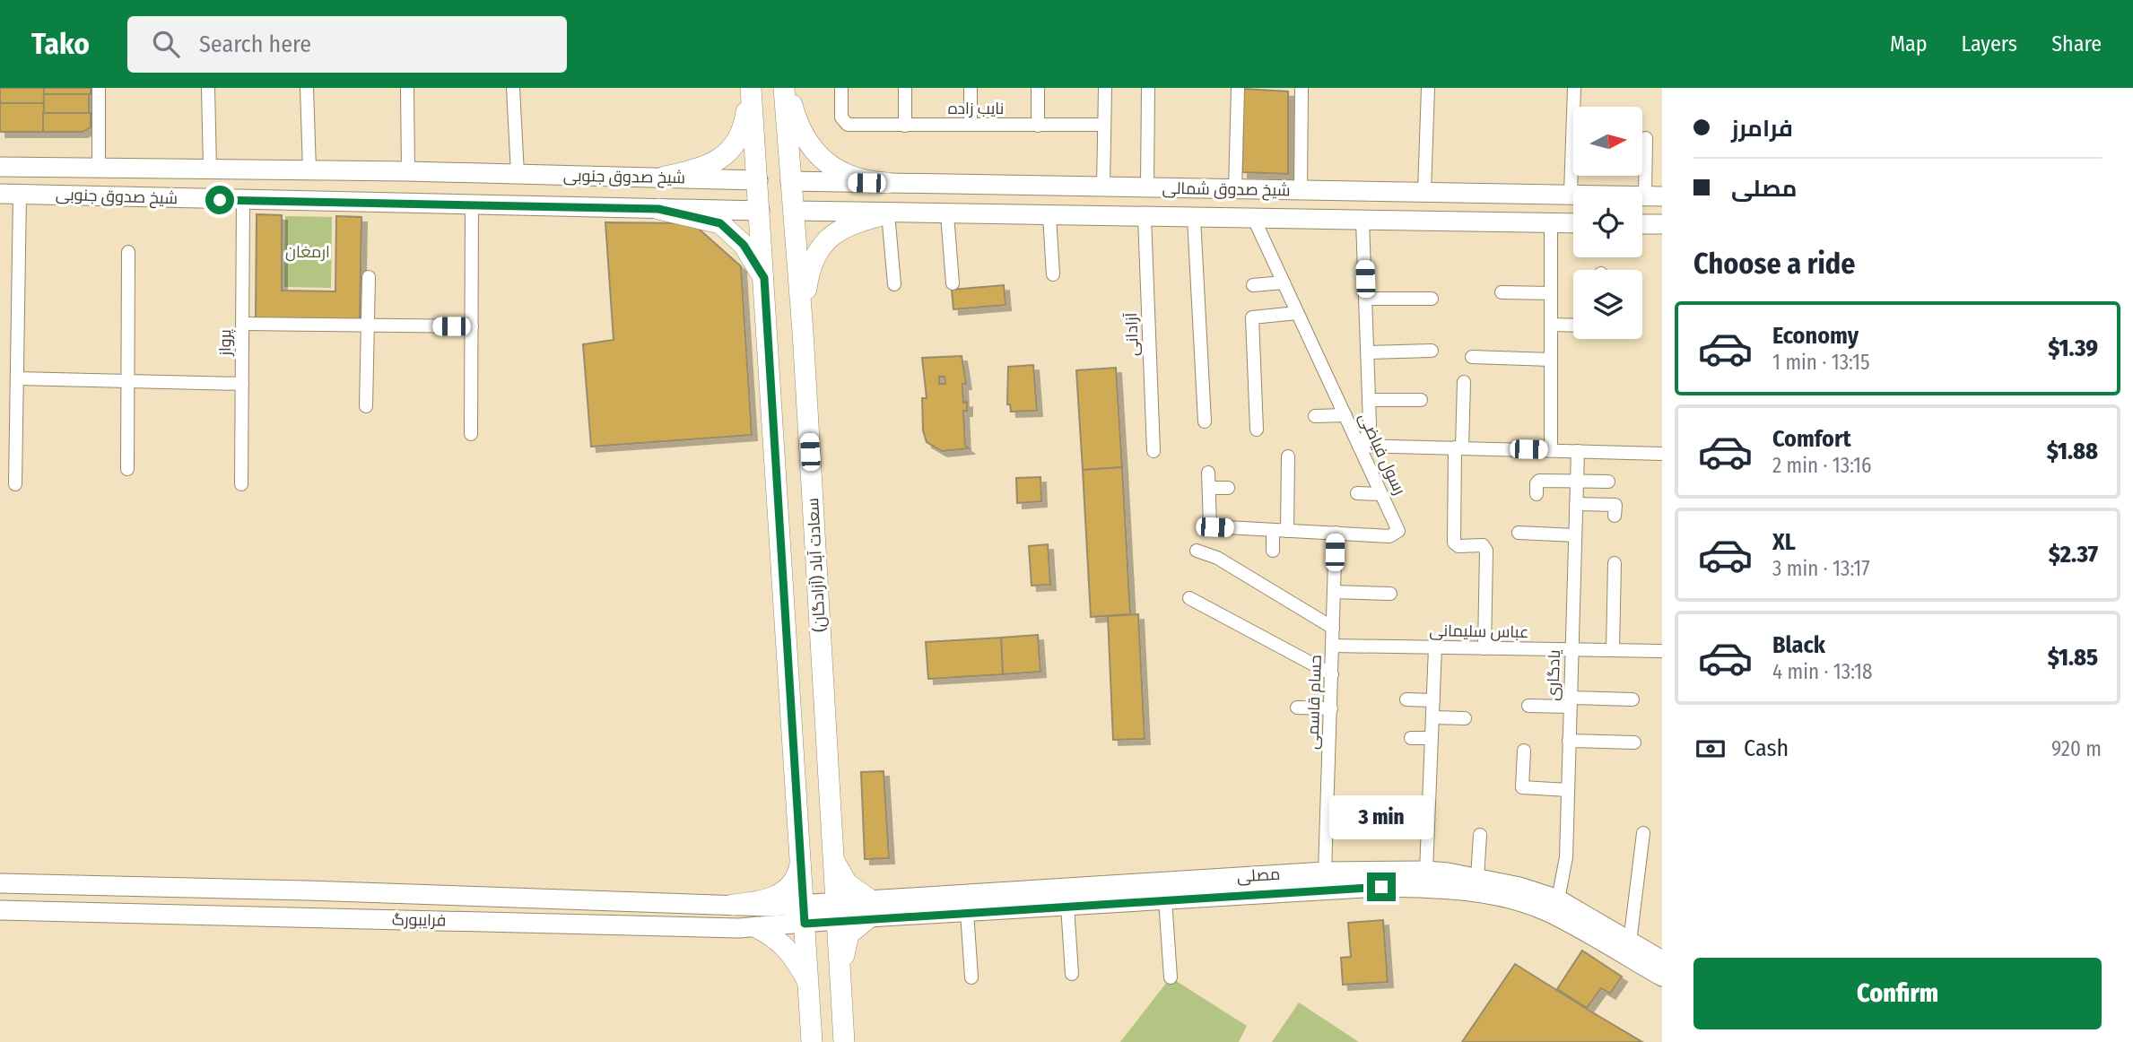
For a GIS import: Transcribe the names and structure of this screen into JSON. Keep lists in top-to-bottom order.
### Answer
{
  "streets": {
    "main road": [
      "شیخ صدوق جنوبی",
      "شیخ صدوق شمالی",
      "سعادت آباد (آزادگان)",
      "مصلی",
      "فرایبورگ"
    ],
    "street": [
      "نایب زاده",
      "آزادانی",
      "پرواز",
      "رسول فیاضی",
      "عباس سلیمانی",
      "یادگاری",
      "حسام قاسمی"
    ]
  },
  "crossings": [
    ["شیخ صدوق جنوبی", "پرواز"],
    ["شیخ صدوق جنوبی", "سعادت آباد (آزادگان)"],
    ["شیخ صدوق شمالی", "آزادانی"],
    ["شیخ صدوق شمالی", "رسول فیاضی"],
    ["شیخ صدوق شمالی", "سعادت آباد (آزادگان)"],
    ["رسول فیاضی", "حسام قاسمی"],
    ["سعادت آباد (آزادگان)", "مصلی"],
    ["سعادت آباد (آزادگان)", "فرایبورگ"],
    ["عباس سلیمانی", "یادگاری"],
    ["عباس سلیمانی", "حسام قاسمی"],
    ["یادگاری", "مصلی"],
    ["حسام قاسمی", "مصلی"],
    ["مصلی", "فرایبورگ"]
  ],
  "parks": ["ارمغان"],
  "north": "right",
  "page": {
    "header": "Tako",
    "search": "Search here",
    "nav": ["Map", "Layers", "Share"],
    "banner": ["فرامرز", "مصلی"],
    "heading": "Choose a ride",
    "list": [
      {
        "name": "Economy",
        "note": "1 min · 13:15",
        "value": "$1.39"
      },
      {
        "name": "Comfort",
        "note": "2 min · 13:16",
        "value": "$1.88"
      },
      {
        "name": "XL",
        "note": "3 min · 13:17",
        "value": "$2.37"
      },
      {
        "name": "Black",
        "note": "4 min · 13:18",
        "value": "$1.85"
      }
    ],
    "pay": ["Cash", "920 m"],
    "bubble": "3 min",
    "buttons": "Confirm"
  }
}
